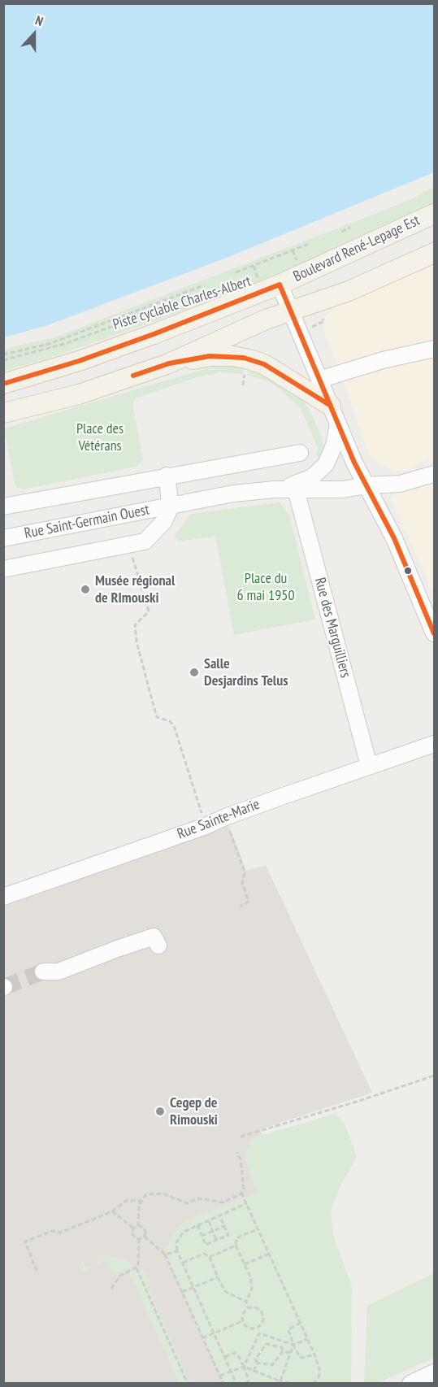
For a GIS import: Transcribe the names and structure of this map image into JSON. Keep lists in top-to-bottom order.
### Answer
{
  "streets": {
    "main road": ["Boulevard René-Lepage Est"],
    "street": ["Rue Saint-Germain Ouest", "Rue des Marguilliers", "Rue Sainte-Marie"],
    "path": ["Piste cyclable Charles-Albert"]
  },
  "crossings": [
    ["Boulevard René-Lepage Est", "Piste cyclable Charles-Albert"],
    ["Rue Saint-Germain Ouest", "Rue des Marguilliers"],
    ["Rue des Marguilliers", "Rue Sainte-Marie"]
  ],
  "parks": ["Place des Vétérans", "Place du 6 mai 1950"],
  "places": ["Musée régional de RImouski", "Salle Desjardins Telus", "Cegep de Rimouski"],
  "north": "top"
}
